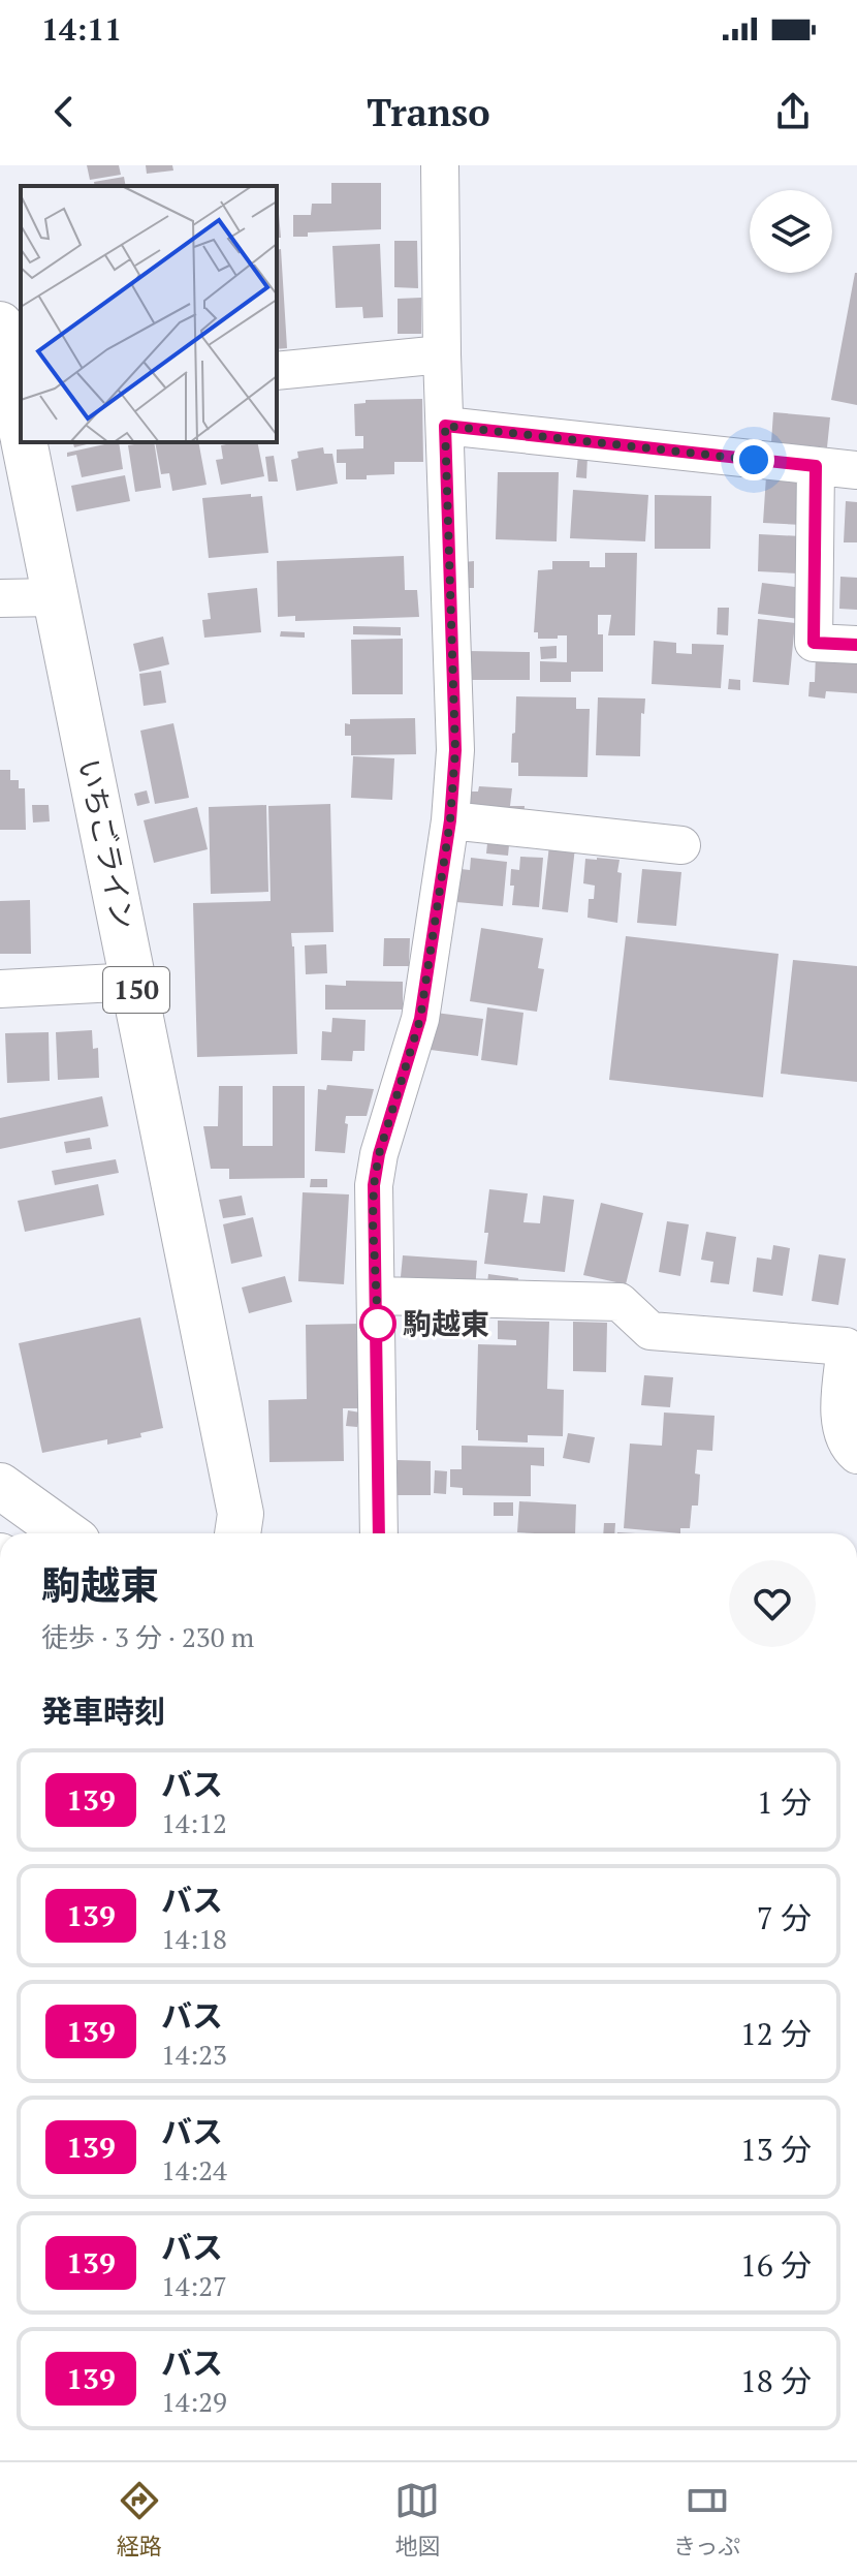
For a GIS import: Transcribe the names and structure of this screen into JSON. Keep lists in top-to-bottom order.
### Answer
{
  "streets": {
    "highway": ["いちごライン", "150"]
  },
  "places": ["駒越東"],
  "lines": ["bus line 139"],
  "page": {
    "status": "14:11",
    "header": "Transo",
    "heading": [
      ["駒越東", "徒歩 · 3 分 · 230 m"],
      "発車時刻"
    ],
    "list": [
      {
        "mark": "139",
        "name": "バス",
        "note": "14:12",
        "value": "1 分"
      },
      {
        "mark": "139",
        "name": "バス",
        "note": "14:18",
        "value": "7 分"
      },
      {
        "mark": "139",
        "name": "バス",
        "note": "14:23",
        "value": "12 分"
      },
      {
        "mark": "139",
        "name": "バス",
        "note": "14:24",
        "value": "13 分"
      },
      {
        "mark": "139",
        "name": "バス",
        "note": "14:27",
        "value": "16 分"
      },
      {
        "mark": "139",
        "name": "バス",
        "note": "14:29",
        "value": "18 分"
      }
    ],
    "tabs": ["経路", "地図", "きっぷ"]
  }
}
